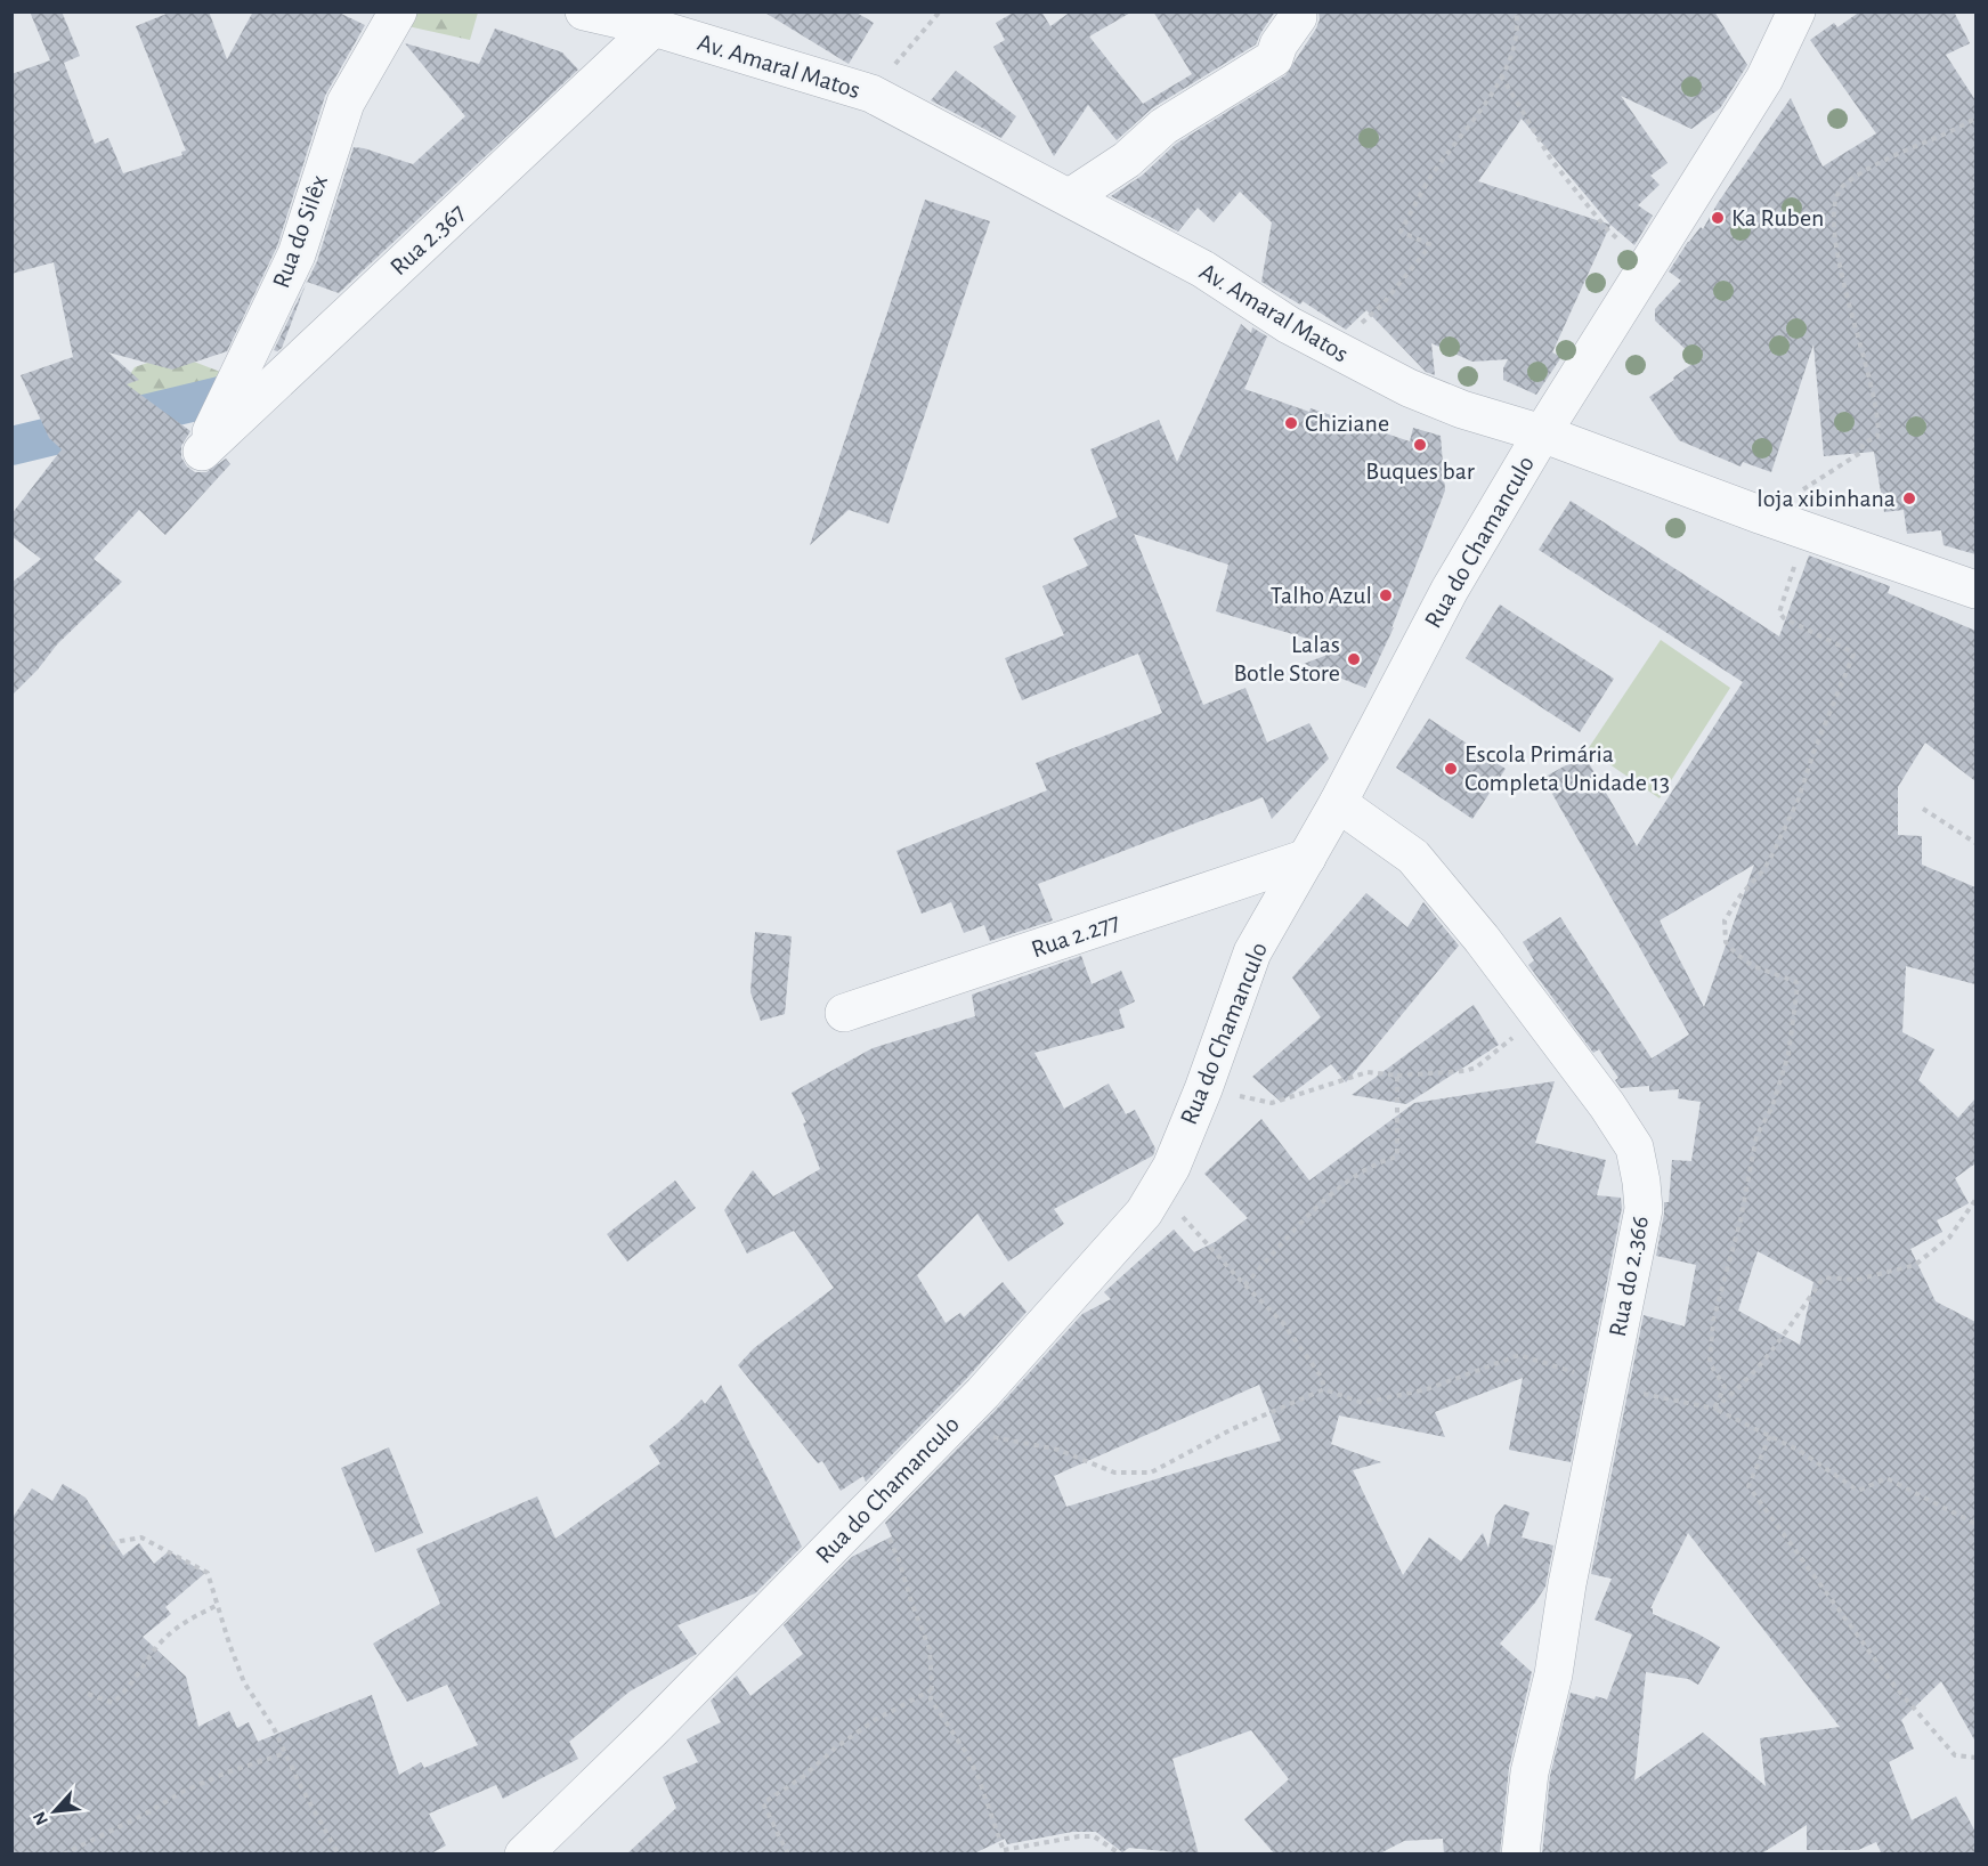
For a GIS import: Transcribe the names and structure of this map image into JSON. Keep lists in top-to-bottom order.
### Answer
{
  "streets": {
    "street": [
      "Av. Amaral Matos",
      "Rua do Silêx",
      "Rua 2.367",
      "Rua do Chamanculo",
      "Rua 2.277",
      "Rua do 2.366"
    ]
  },
  "crossings": [
    ["Av. Amaral Matos", "Rua 2.367"],
    ["Av. Amaral Matos", "Rua do Chamanculo"],
    ["Rua do Silêx", "Rua 2.367"],
    ["Rua do Chamanculo", "Rua 2.277"],
    ["Rua do Chamanculo", "Rua do 2.366"]
  ],
  "places": [
    "Ka Ruben",
    "Chiziane",
    "Buques bar",
    "loja xibinhana",
    "Talho Azul",
    "Lalas Botle Store",
    "Escola Primária Completa Unidade 13"
  ],
  "north": "bottom left"
}
